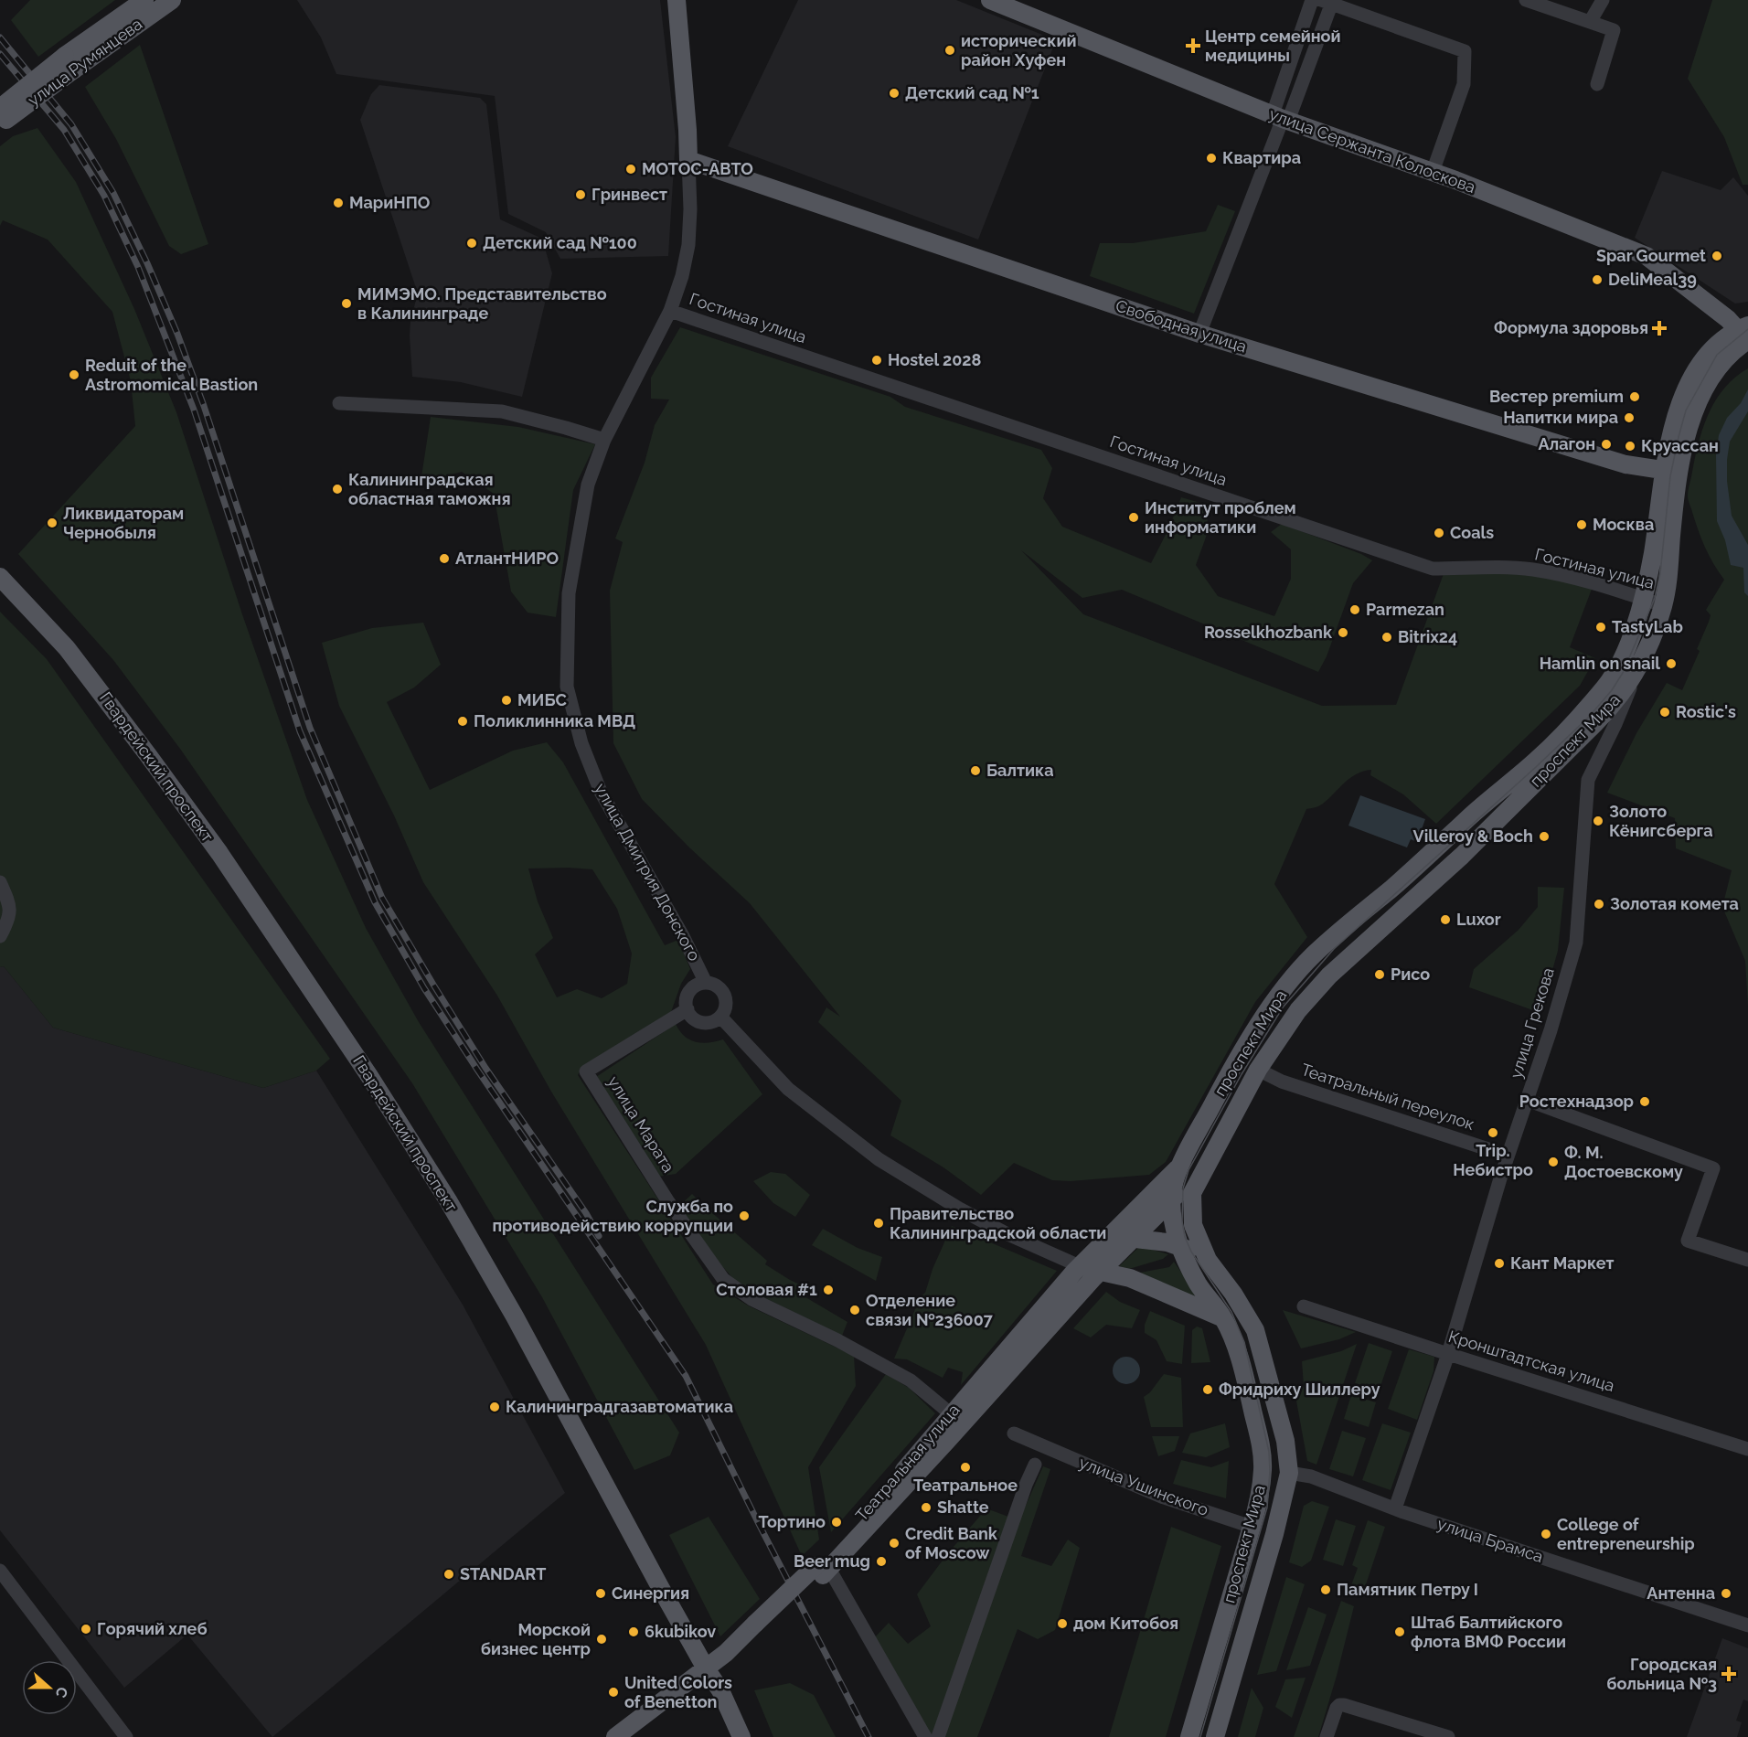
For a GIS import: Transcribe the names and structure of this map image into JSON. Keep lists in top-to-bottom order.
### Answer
{
  "streets": {
    "main road": [
      "улица Румянцева",
      "улица Сержанта Колоскова",
      "Свободная улица",
      "проспект Мира",
      "Гвардейский проспект",
      "улица Дмитрия Донского",
      "Театральная улица",
      "улица Ушинского",
      "улица Брамса"
    ],
    "street": [
      "Гостиная улица",
      "улица Грекова",
      "Театральный переулок",
      "улица Марата",
      "Кронштадтская улица"
    ]
  },
  "crossings": [
    ["улица Сержанта Колоскова", "проспект Мира"],
    ["Гостиная улица", "проспект Мира"],
    ["Гостиная улица", "улица Дмитрия Донского"],
    ["Свободная улица", "проспект Мира"],
    ["Свободная улица", "улица Дмитрия Донского"],
    ["проспект Мира", "улица Грекова"],
    ["проспект Мира", "Театральный переулок"],
    ["проспект Мира", "Театральная улица"],
    ["проспект Мира", "улица Ушинского"],
    ["проспект Мира", "улица Брамса"],
    ["Гвардейский проспект", "Театральная улица"],
    ["улица Дмитрия Донского", "улица Марата"],
    ["улица Грекова", "Театральный переулок"],
    ["улица Грекова", "Кронштадтская улица"],
    ["улица Грекова", "улица Брамса"],
    ["улица Марата", "Театральная улица"]
  ],
  "places": {
    "health": ["Центр семейной медицины", "Формула здоровья", "Городская больница №3"],
    "other": [
      "исторический район Хуфен",
      "Детский сад №1",
      "Квартира",
      "МОТОС-АВТО",
      "Гринвест",
      "МариНПО",
      "Детский сад №100",
      "Spar Gourmet",
      "DeliMeal39",
      "МИМЭМО. Представительство в Калининграде",
      "Hostel 2028",
      "Reduit of the Astromomical Bastion",
      "Вестер premium",
      "Напитки мира",
      "Алагон",
      "Круассан",
      "Калининградская областная таможня",
      "Институт проблем информатики",
      "Ликвидаторам Чернобыля",
      "Москва",
      "Coals",
      "АтлантНИРО",
      "Parmezan",
      "TastyLab",
      "Rosselkhozbank",
      "Bitrix24",
      "Hamlin on snail",
      "МИБС",
      "Rostic's",
      "Поликлинника МВД",
      "Балтика",
      "Золото Кёнигсберга",
      "Villeroy & Boch",
      "Золотая комета",
      "Luxor",
      "Рисо",
      "Ростехнадзор",
      "Trip. Небистро",
      "Ф. М. Достоевскому",
      "Служба по противодействию коррупции",
      "Правительство Калининградской области",
      "Кант Маркет",
      "Столовая #1",
      "Отделение связи №236007",
      "Фридриху Шиллеру",
      "Калининградгазавтоматика",
      "Театральное",
      "Shatte",
      "Тортино",
      "College of entrepreneurship",
      "Credit Bank of Moscow",
      "Beer mug",
      "STANDART",
      "Памятник Петру I",
      "Синергия",
      "Антенна",
      "дом Китобоя",
      "Горячий хлеб",
      "6kubikov",
      "Штаб Балтийского флота ВМФ России",
      "Морской бизнес центр",
      "United Colors of Benetton"
    ]
  },
  "north": "right"
}
